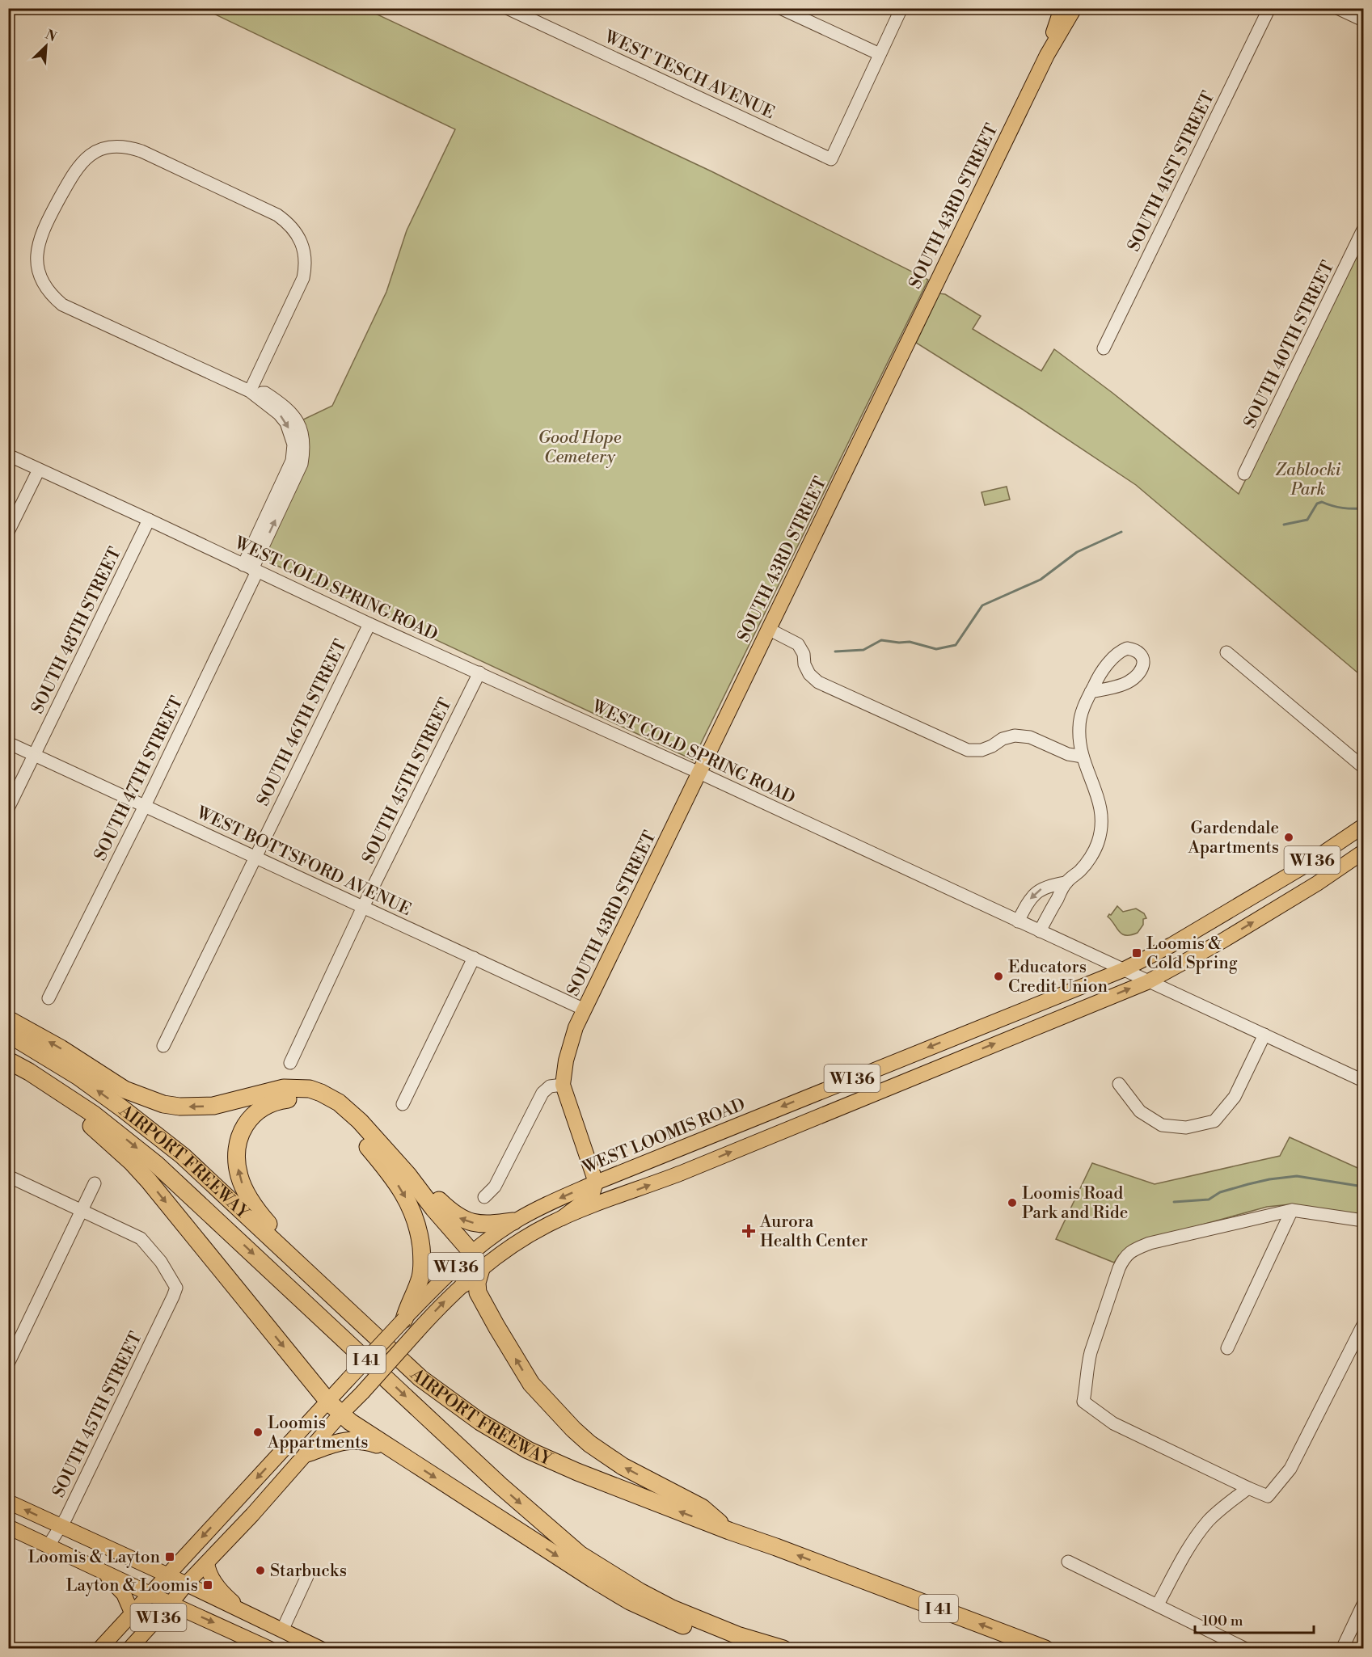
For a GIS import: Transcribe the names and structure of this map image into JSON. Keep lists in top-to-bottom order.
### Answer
{
  "streets": {
    "highway": ["AIRPORT FREEWAY", "I 41"],
    "main road": ["SOUTH 43RD STREET", "WI 36", "WEST LOOMIS ROAD"],
    "street": [
      "WEST TESCH AVENUE",
      "SOUTH 41ST STREET",
      "SOUTH 40TH STREET",
      "WEST COLD SPRING ROAD",
      "SOUTH 48TH STREET",
      "SOUTH 46TH STREET",
      "SOUTH 47TH STREET",
      "SOUTH 45TH STREET",
      "WEST BOTTSFORD AVENUE"
    ]
  },
  "crossings": [
    ["SOUTH 43RD STREET", "WEST COLD SPRING ROAD"],
    ["SOUTH 43RD STREET", "WEST BOTTSFORD AVENUE"],
    ["SOUTH 43RD STREET", "WEST LOOMIS ROAD"],
    ["WEST COLD SPRING ROAD", "SOUTH 48TH STREET"],
    ["WEST COLD SPRING ROAD", "SOUTH 46TH STREET"],
    ["WEST COLD SPRING ROAD", "SOUTH 47TH STREET"],
    ["WEST COLD SPRING ROAD", "SOUTH 45TH STREET"],
    ["WEST COLD SPRING ROAD", "WI 36"],
    ["WEST COLD SPRING ROAD", "WEST LOOMIS ROAD"],
    ["SOUTH 48TH STREET", "WEST BOTTSFORD AVENUE"],
    ["SOUTH 46TH STREET", "WEST BOTTSFORD AVENUE"],
    ["SOUTH 47TH STREET", "WEST BOTTSFORD AVENUE"],
    ["SOUTH 45TH STREET", "WEST BOTTSFORD AVENUE"]
  ],
  "parks": ["Good Hope Cemetery", "Zablocki Park"],
  "places": {
    "other": [
      "Gardendale Apartments",
      "Educators Credit Union",
      "Loomis Road Park and Ride",
      "Loomis Appartments",
      "Starbucks"
    ],
    "transit": ["Loomis & Cold Spring", "Loomis & Layton", "Layton & Loomis"],
    "health": ["Aurora Health Center"]
  },
  "scale_bar": "100 m",
  "north": "top right"
}
